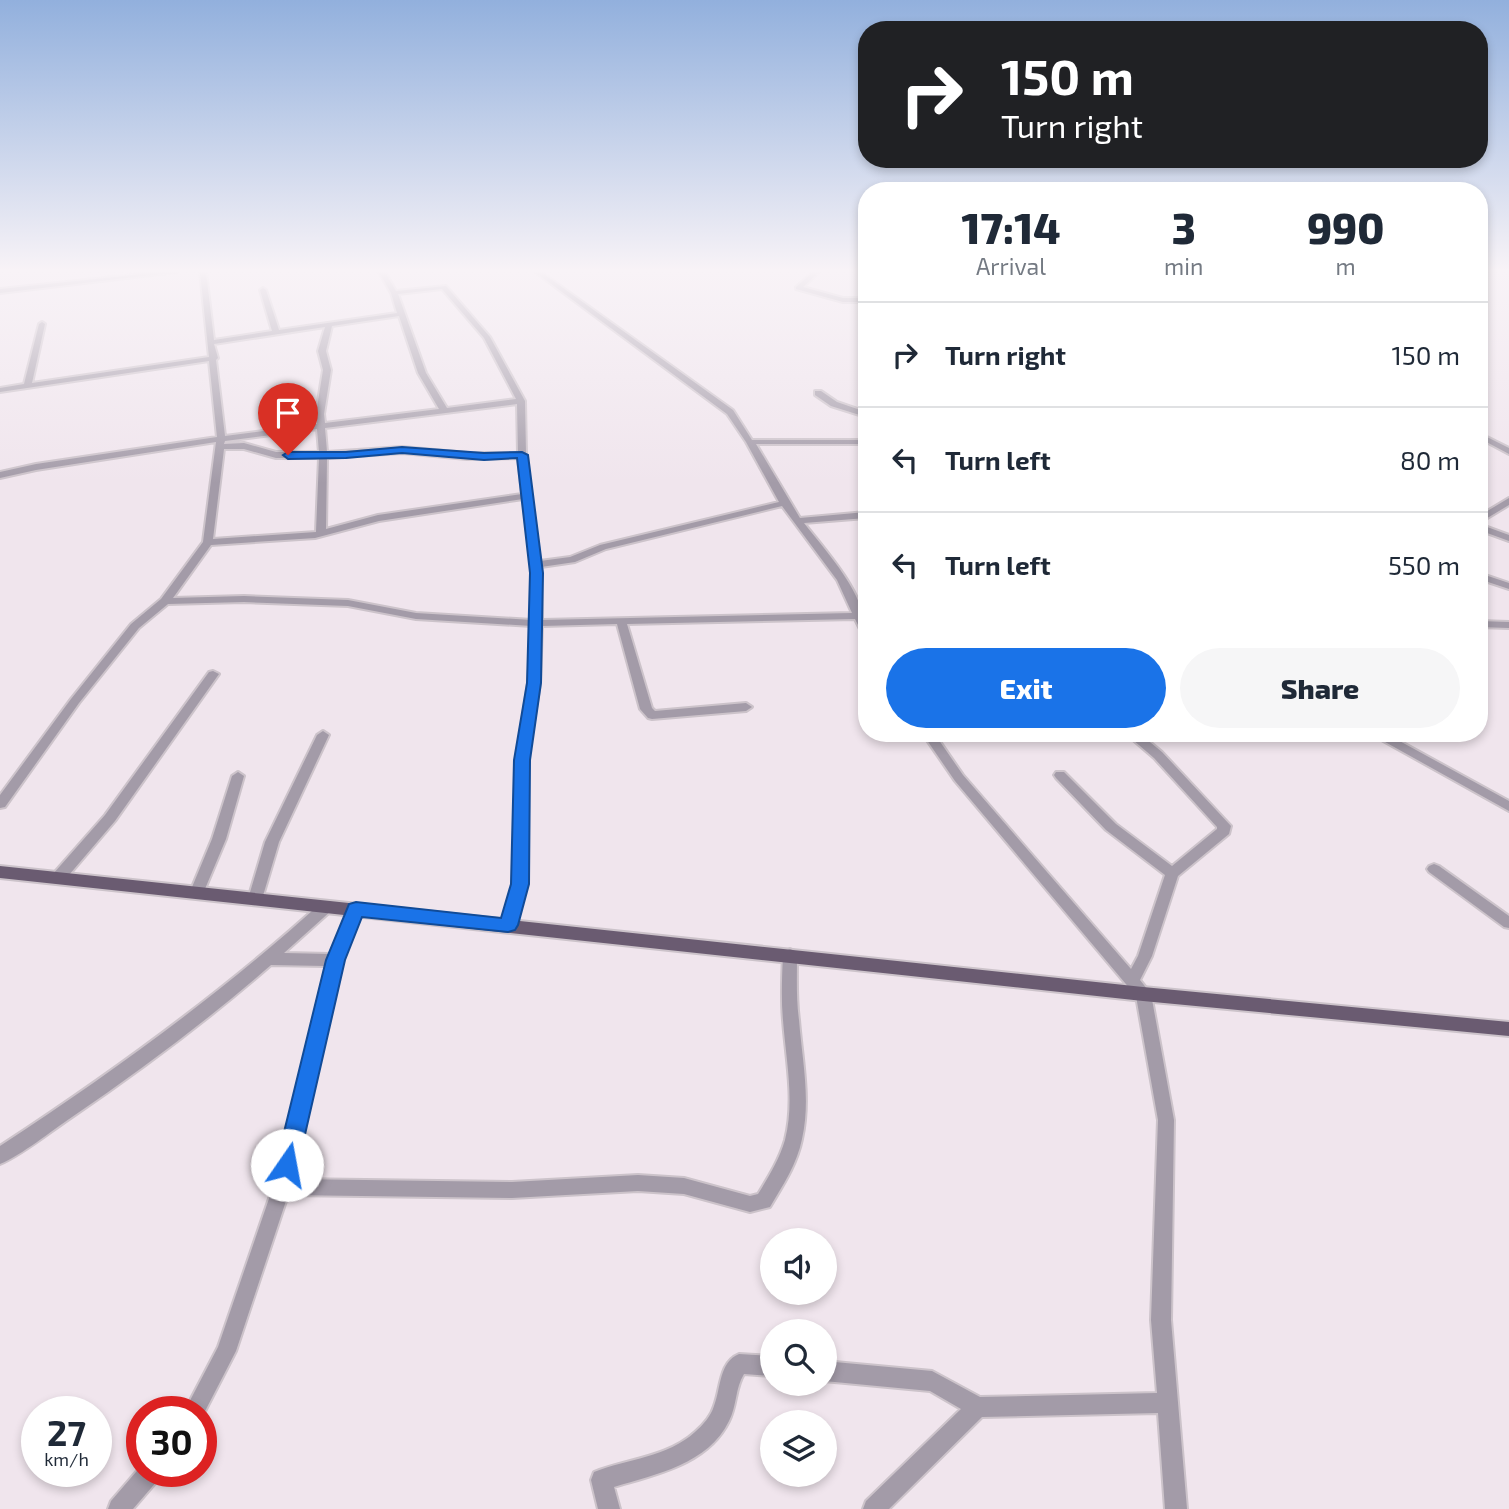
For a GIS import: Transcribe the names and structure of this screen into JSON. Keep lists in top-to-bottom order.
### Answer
{
  "page": {
    "turn": ["150 m", "Turn right"],
    "eta": [
      "17:14",
      "Arrival",
      "3",
      "min",
      "990",
      "m"
    ],
    "list": [
      {
        "name": "Turn right",
        "value": "150 m"
      },
      {
        "name": "Turn left",
        "value": "80 m"
      },
      {
        "name": "Turn left",
        "value": "550 m"
      }
    ],
    "buttons": ["Exit", "Share"],
    "speed": "27 km/h",
    "limit": "30"
  }
}
